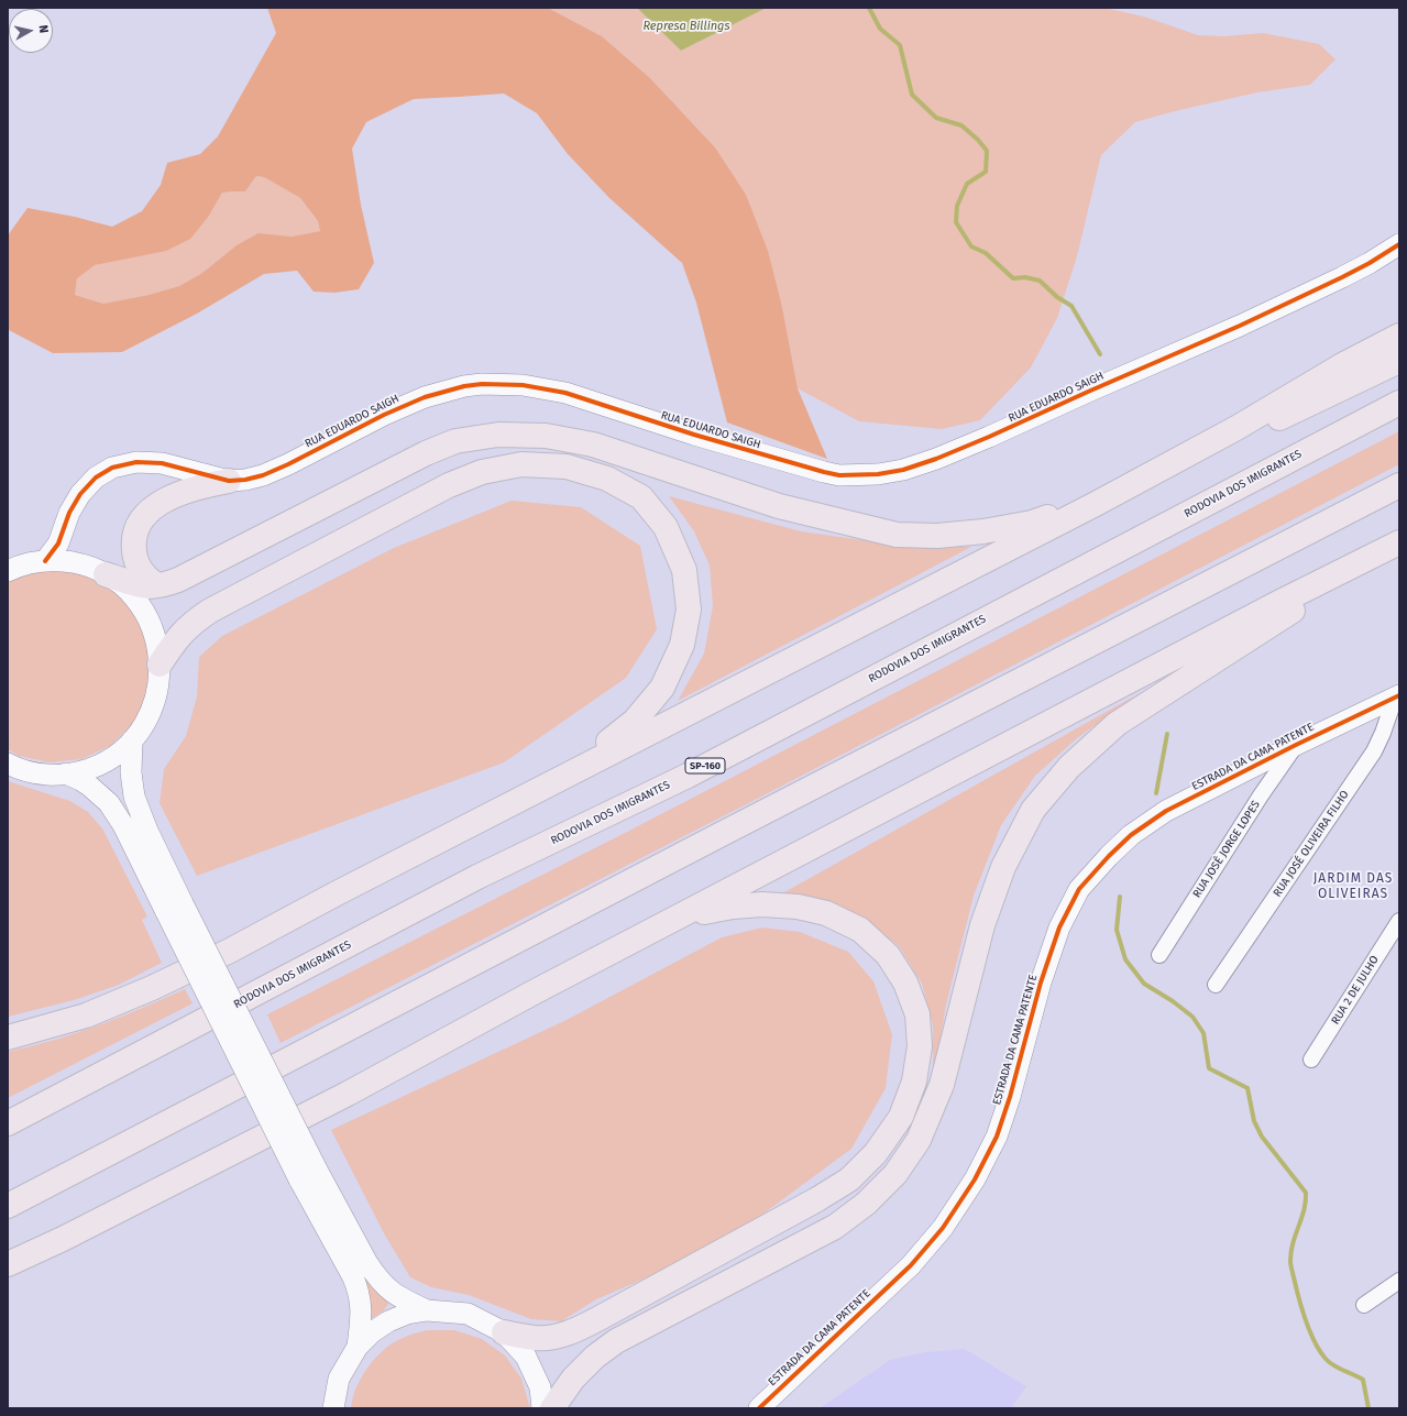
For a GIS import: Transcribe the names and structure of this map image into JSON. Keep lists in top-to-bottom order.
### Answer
{
  "streets": {
    "highway": ["RODOVIA DOS IMIGRANTES", "SP-160"],
    "street": [
      "RUA EDUARDO SAIGH",
      "ESTRADA DA CAMA PATENTE",
      "RUA JOSÉ OLIVEIRA FILHO",
      "RUA JOSÉ JORGE LOPES",
      "RUA 2 DE JULHO"
    ]
  },
  "crossings": [
    ["ESTRADA DA CAMA PATENTE", "RUA JOSÉ OLIVEIRA FILHO"],
    ["ESTRADA DA CAMA PATENTE", "RUA JOSÉ JORGE LOPES"]
  ],
  "districts": ["JARDIM DAS OLIVEIRAS"],
  "water": ["Represa Billings"],
  "north": "right"
}
